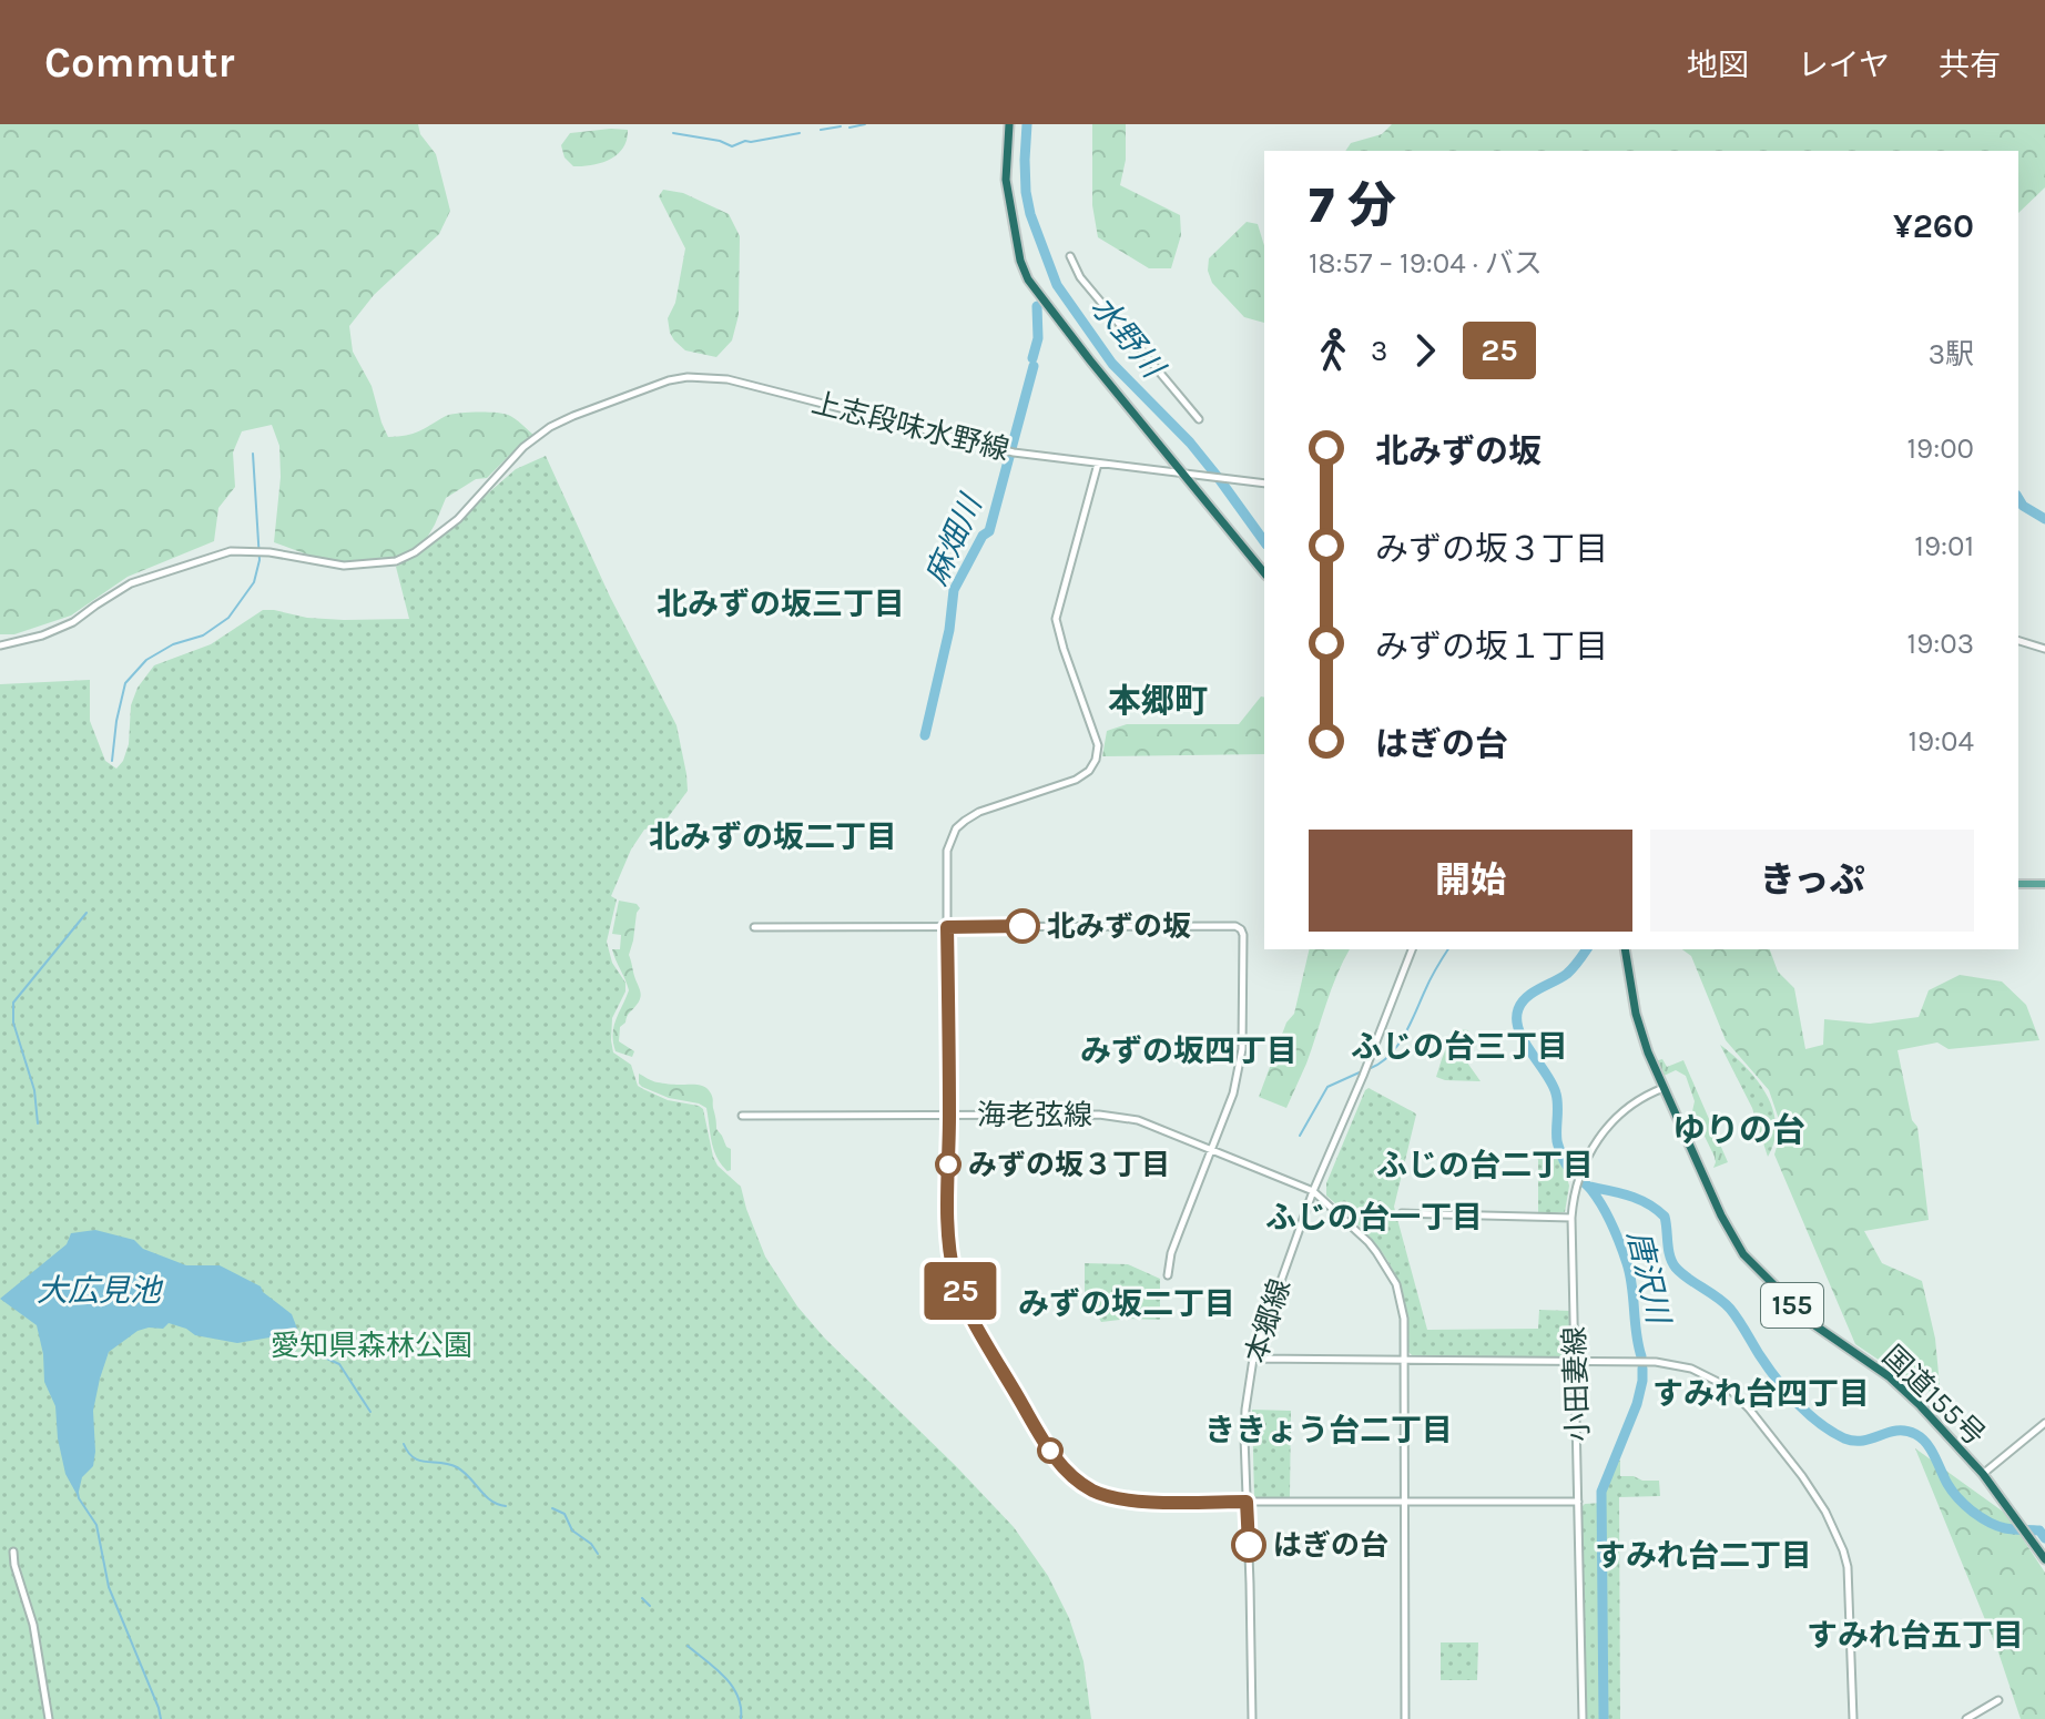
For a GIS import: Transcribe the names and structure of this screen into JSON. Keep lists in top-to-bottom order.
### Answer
{
  "streets": {
    "highway": ["155", "国道155号"],
    "street": [
      "上志段味水野線",
      "海老弦線",
      "本郷線",
      "小田妻線"
    ]
  },
  "crossings": [
    ["海老弦線", "本郷線"],
    ["小田妻線", "国道155号"]
  ],
  "districts": [
    "北みずの坂三丁目",
    "本郷町",
    "北みずの坂二丁目",
    "ふじの台三丁目",
    "みずの坂四丁目",
    "ゆりの台",
    "ふじの台二丁目",
    "ふじの台一丁目",
    "みずの坂二丁目",
    "すみれ台四丁目",
    "ききょう台二丁目",
    "すみれ台二丁目",
    "すみれ台五丁目"
  ],
  "water": [
    "水野川",
    "麻畑川",
    "唐沢川",
    "大広見池"
  ],
  "parks": ["愛知県森林公園"],
  "places": ["北みずの坂", "みずの坂３丁目", "はぎの台"],
  "lines": ["bus line 25"],
  "page": {
    "header": "Commutr",
    "nav": ["地図", "レイヤ", "共有"],
    "on_map": "25",
    "heading": ["7 分", "18:57 – 19:04 · バス", "¥260"],
    "legs": ["3", "25", "3駅"],
    "list": [
      {
        "name": "北みずの坂",
        "value": "19:00"
      },
      {
        "name": "みずの坂３丁目",
        "value": "19:01"
      },
      {
        "name": "みずの坂１丁目",
        "value": "19:03"
      },
      {
        "name": "はぎの台",
        "value": "19:04"
      }
    ],
    "buttons": ["開始", "きっぷ"]
  }
}
